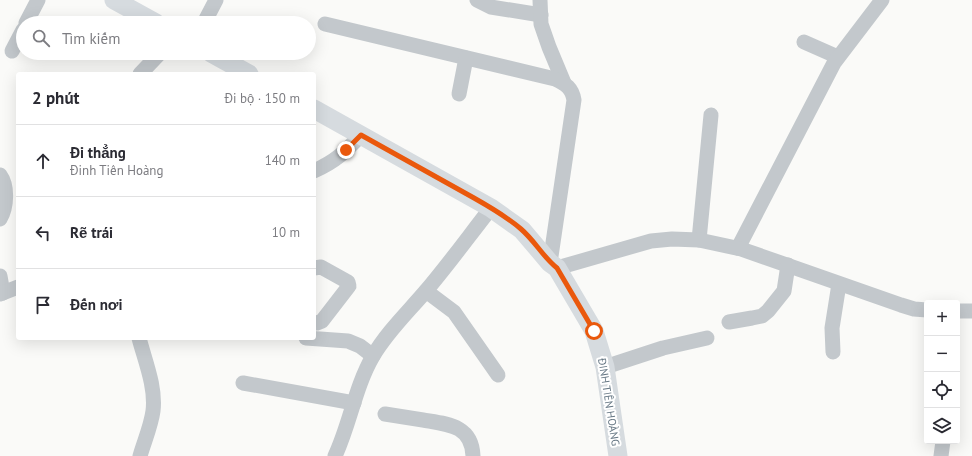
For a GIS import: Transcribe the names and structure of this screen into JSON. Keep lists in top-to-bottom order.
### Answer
{
  "streets": {
    "main road": ["ĐINH TIÊN HOÀNG"]
  },
  "page": {
    "search": "Tìm kiếm",
    "heading": ["2 phút", "Đi bộ · 150 m"],
    "list": [
      ["Đi thẳng", "Đinh Tiên Hoàng", "140 m"],
      ["Rẽ trái", "10 m"],
      "Đến nơi"
    ],
    "map_buttons": ["+", "−"]
  }
}
